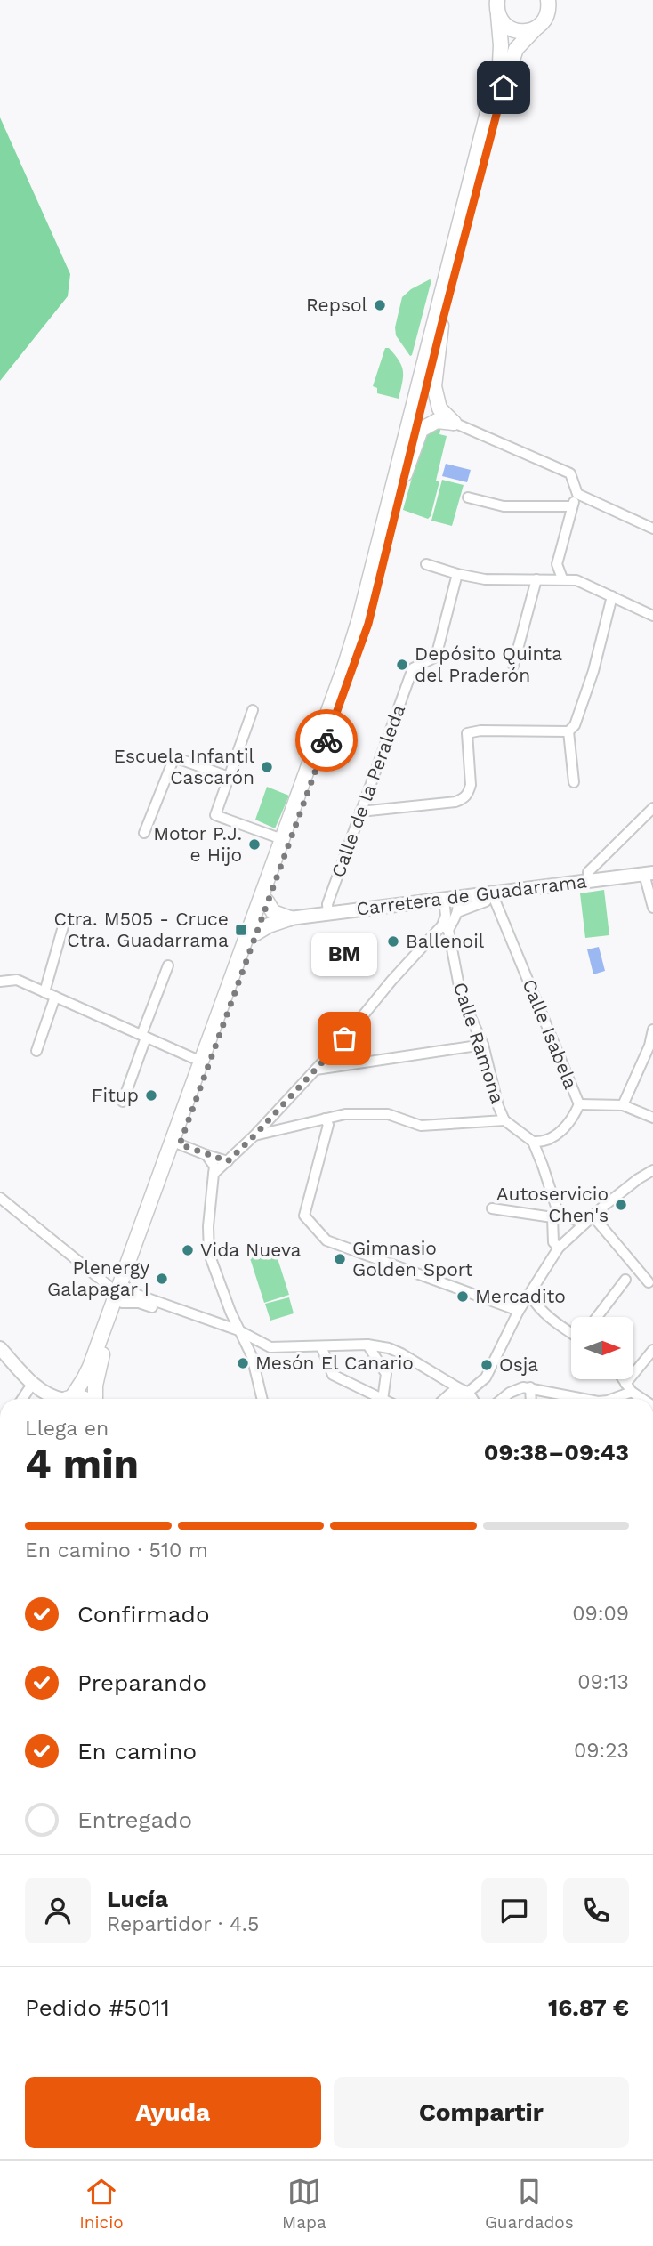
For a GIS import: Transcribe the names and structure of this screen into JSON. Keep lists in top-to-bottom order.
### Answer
{
  "streets": {
    "main road": ["Carretera de Guadarrama"],
    "street": ["Calle de la Peraleda", "Calle Isabela", "Calle Ramona"]
  },
  "crossings": [
    ["Calle de la Peraleda", "Carretera de Guadarrama"],
    ["Carretera de Guadarrama", "Calle Isabela"],
    ["Carretera de Guadarrama", "Calle Ramona"]
  ],
  "places": {
    "other": [
      "Repsol",
      "Depósito Quinta del Praderón",
      "Escuela Infantil Cascarón",
      "Motor P.J. e Hijo",
      "Ballenoil",
      "BM",
      "Fitup",
      "Autoservicio Chen's",
      "Vida Nueva",
      "Gimnasio Golden Sport",
      "Plenergy Galapagar I",
      "Mercadito",
      "Mesón El Canario",
      "Osja"
    ],
    "transit": ["Ctra. M505 - Cruce Ctra. Guadarrama"]
  },
  "north": "right",
  "page": {
    "bubble": "BM",
    "heading": ["4 min", "Llega en", "09:38–09:43"],
    "panel": [
      "Lucía",
      "Repartidor · 4.5",
      "Pedido #5011",
      "16.87 €"
    ],
    "bar": "En camino · 510 m",
    "list": [
      ["Confirmado", "09:09"],
      ["Preparando", "09:13"],
      ["En camino", "09:23"],
      "Entregado"
    ],
    "buttons": ["Ayuda", "Compartir"],
    "tabs": ["Inicio", "Mapa", "Guardados"]
  }
}
